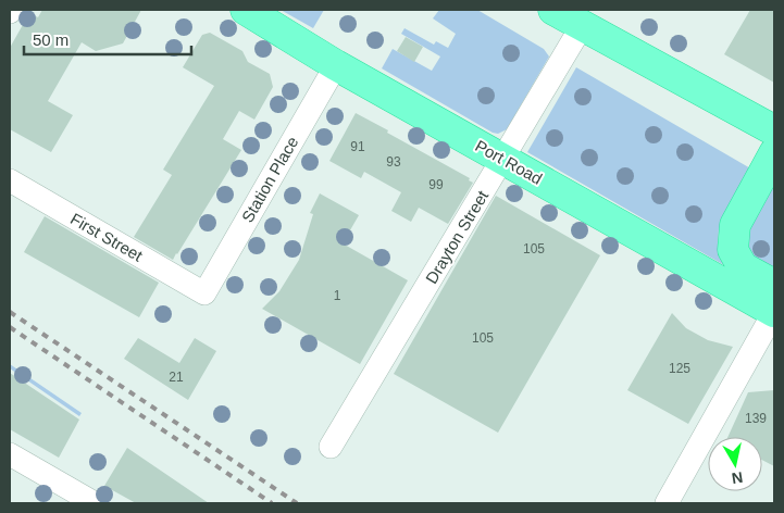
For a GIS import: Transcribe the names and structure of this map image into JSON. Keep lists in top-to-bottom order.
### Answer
{
  "streets": {
    "highway": ["Port Road"],
    "street": ["Station Place", "First Street", "Drayton Street"]
  },
  "crossings": [
    ["Port Road", "Station Place"],
    ["Port Road", "Drayton Street"],
    ["Station Place", "First Street"]
  ],
  "house_numbers": [
    "91",
    "93",
    "99",
    "105",
    "1",
    "105",
    "125",
    "21",
    "139"
  ],
  "scale_bar": "50 m",
  "north": "bottom"
}
